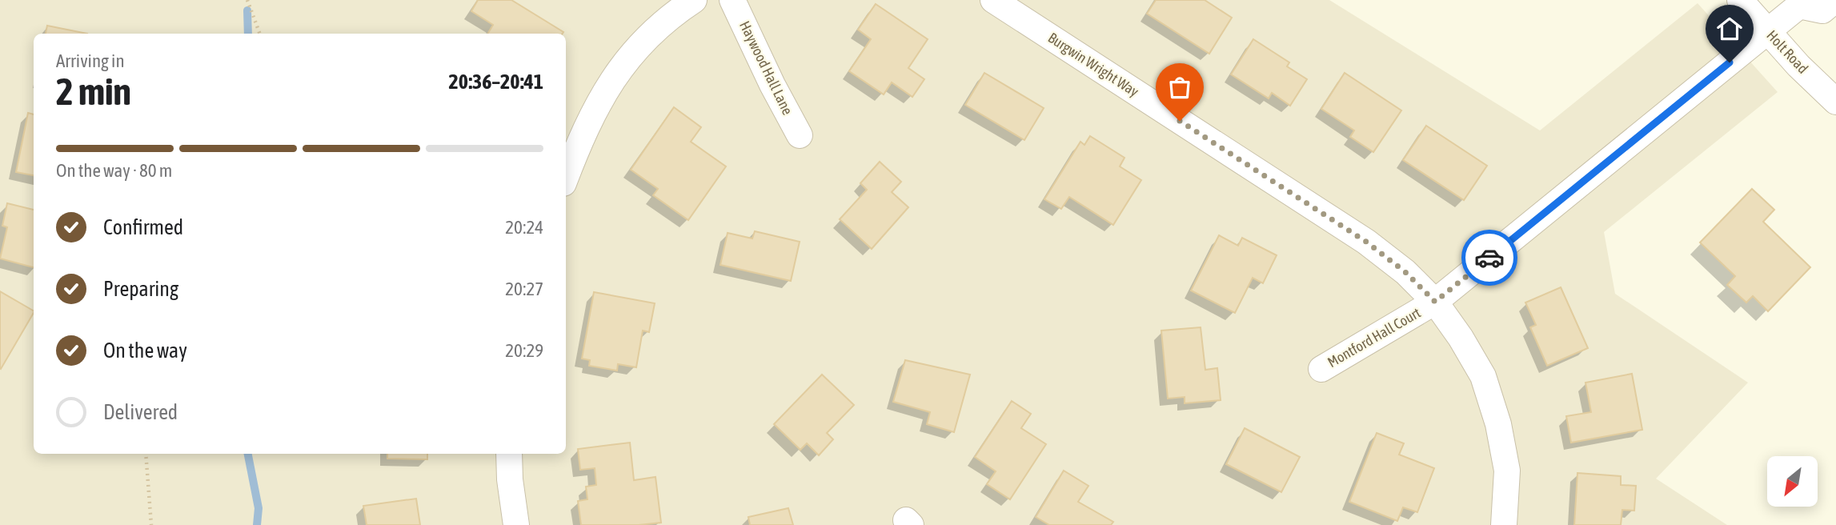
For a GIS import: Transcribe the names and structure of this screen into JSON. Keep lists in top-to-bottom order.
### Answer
{
  "streets": {
    "street": [
      "Holt Road",
      "Burgwin Wright Way",
      "Haywood Hall Lane",
      "Montford Hall Court"
    ]
  },
  "crossings": [
    ["Holt Road", "Montford Hall Court"],
    ["Burgwin Wright Way", "Montford Hall Court"]
  ],
  "north": "bottom left",
  "page": {
    "heading": ["2 min", "Arriving in", "20:36–20:41"],
    "bar": "On the way · 80 m",
    "list": [
      ["Confirmed", "20:24"],
      ["Preparing", "20:27"],
      ["On the way", "20:29"],
      "Delivered"
    ]
  }
}
